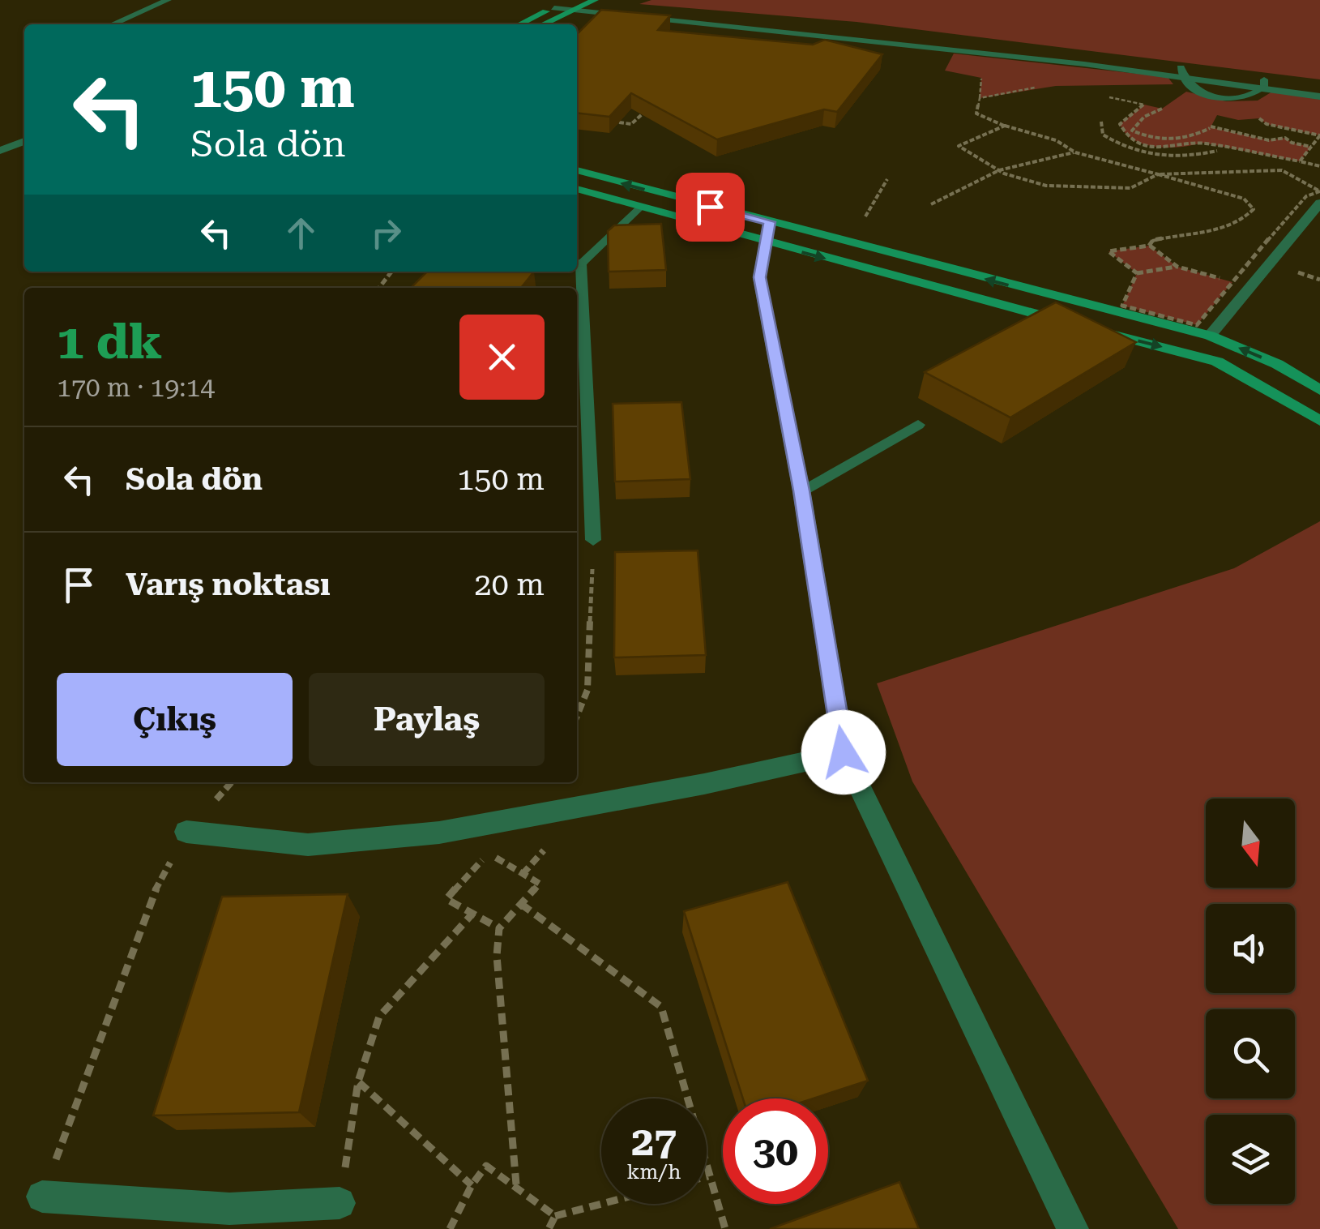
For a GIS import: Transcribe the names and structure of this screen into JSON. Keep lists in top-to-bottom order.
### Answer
{
  "north": "bottom",
  "page": {
    "turn": ["150 m", "Sola dön"],
    "heading": ["1 dk", "170 m · 19:14"],
    "list": [
      {
        "name": "Sola dön",
        "value": "150 m"
      },
      {
        "name": "Varış noktası",
        "value": "20 m"
      }
    ],
    "buttons": ["Çıkış", "Paylaş"],
    "speed": "27 km/h",
    "limit": "30"
  }
}
